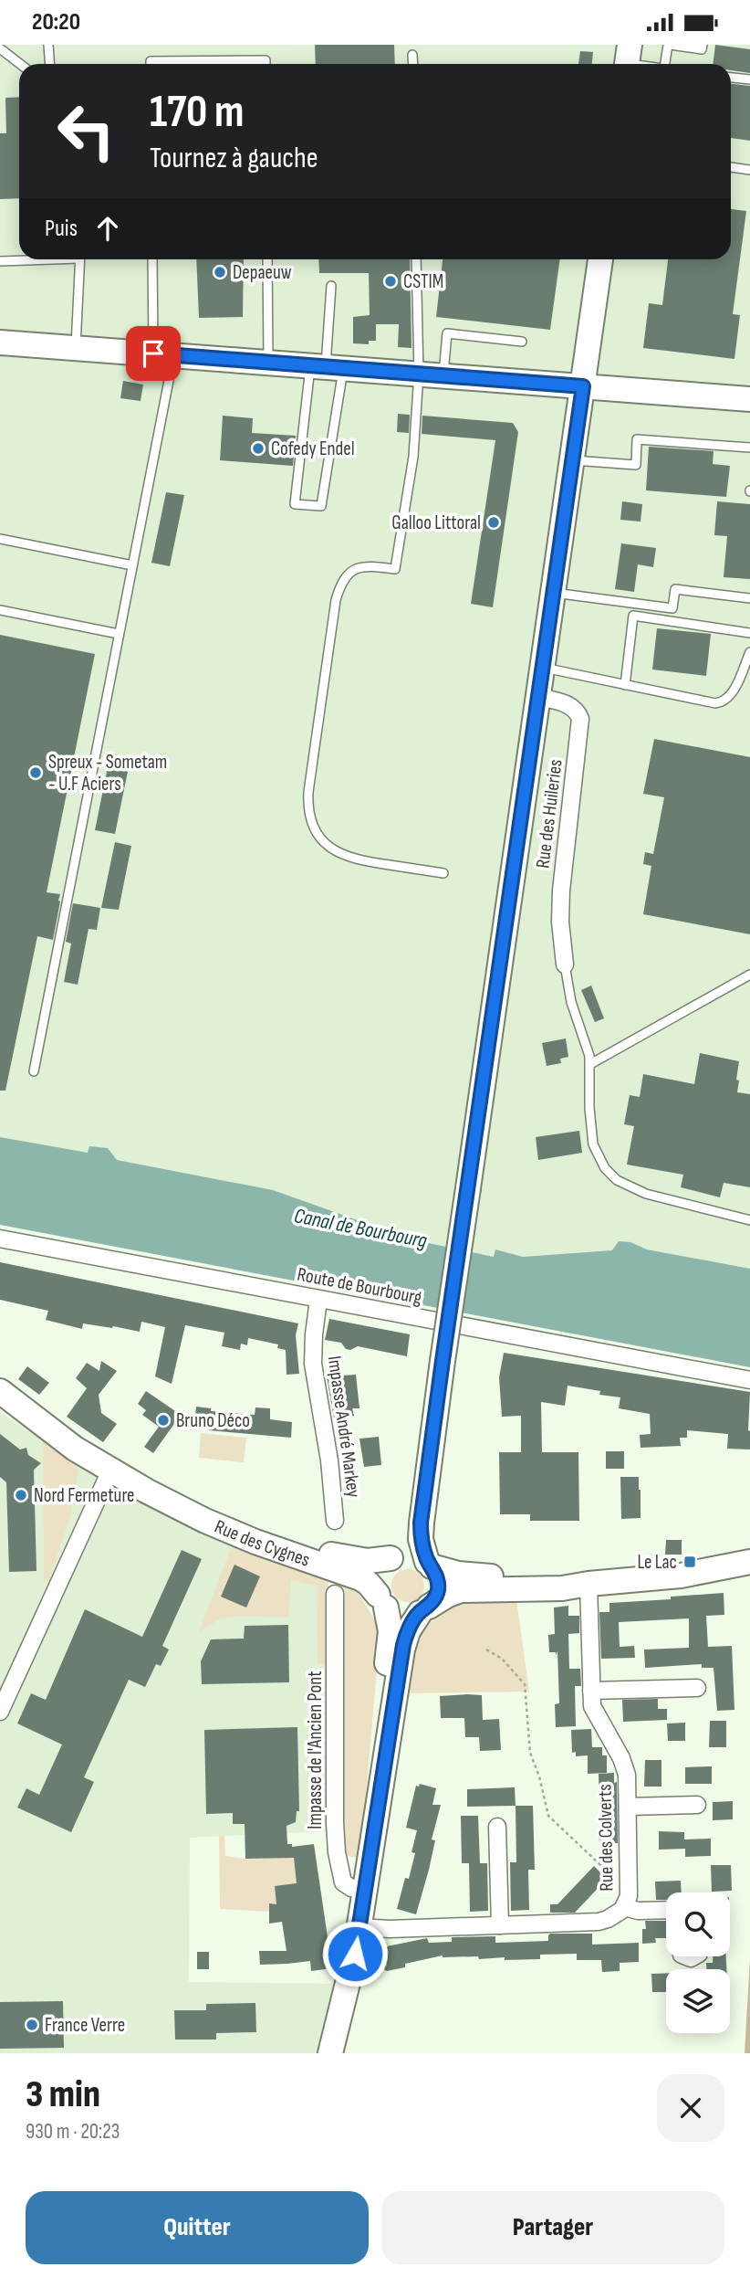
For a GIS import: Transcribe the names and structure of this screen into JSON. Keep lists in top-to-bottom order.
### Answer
{
  "streets": {
    "street": [
      "Rue des Huileries",
      "Route de Bourbourg",
      "Impasse André Markey",
      "Rue des Cygnes",
      "Impasse de l'Ancien Pont",
      "Rue des Colverts"
    ]
  },
  "crossings": [
    ["Route de Bourbourg", "Impasse André Markey"]
  ],
  "water": ["Canal de Bourbourg"],
  "places": {
    "other": [
      "Depaeuw",
      "CSTIM",
      "Cofedy Endel",
      "Galloo Littoral",
      "Spreux - Sometam - U.F Aciers",
      "Bruno Déco",
      "Nord Fermeture",
      "France Verre"
    ],
    "transit": ["Le Lac"]
  },
  "page": {
    "status": "20:20",
    "turn": ["170 m", "Tournez à gauche"],
    "then": "Puis",
    "heading": ["3 min", "930 m · 20:23"],
    "buttons": ["Quitter", "Partager"]
  }
}
